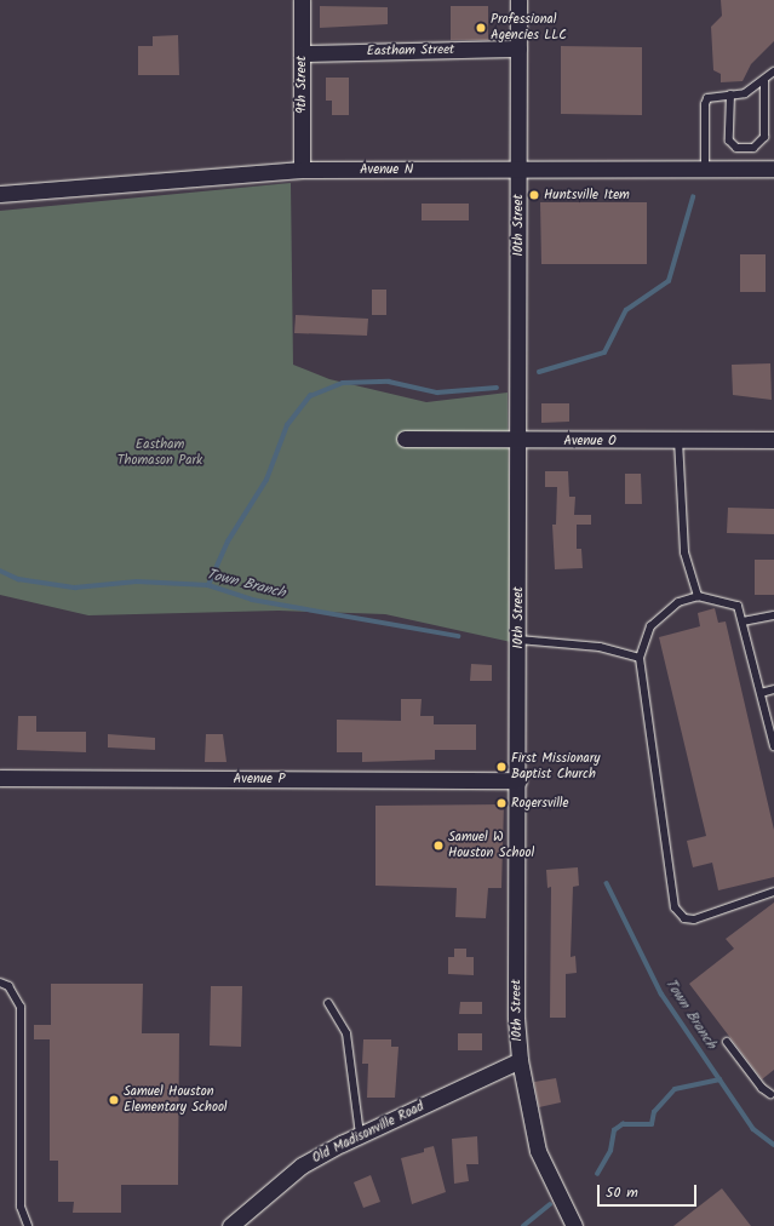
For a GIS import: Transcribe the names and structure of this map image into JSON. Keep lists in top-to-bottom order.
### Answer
{
  "streets": {
    "street": [
      "Eastham Street",
      "9th Street",
      "Avenue N",
      "10th Street",
      "Avenue O",
      "Avenue P",
      "Old Madisonville Road"
    ]
  },
  "crossings": [
    ["Eastham Street", "9th Street"],
    ["Eastham Street", "10th Street"],
    ["9th Street", "Avenue N"],
    ["Avenue N", "10th Street"],
    ["10th Street", "Avenue O"],
    ["10th Street", "Avenue P"],
    ["10th Street", "Old Madisonville Road"]
  ],
  "water": ["Town Branch"],
  "parks": ["Eastham Thomason Park"],
  "places": [
    "Professional Agencies LLC",
    "Huntsville Item",
    "First Missionary Baptist Church",
    "Rogersville",
    "Samuel W Houston School",
    "Samuel Houston Elementary School"
  ],
  "scale_bar": "50 m"
}
